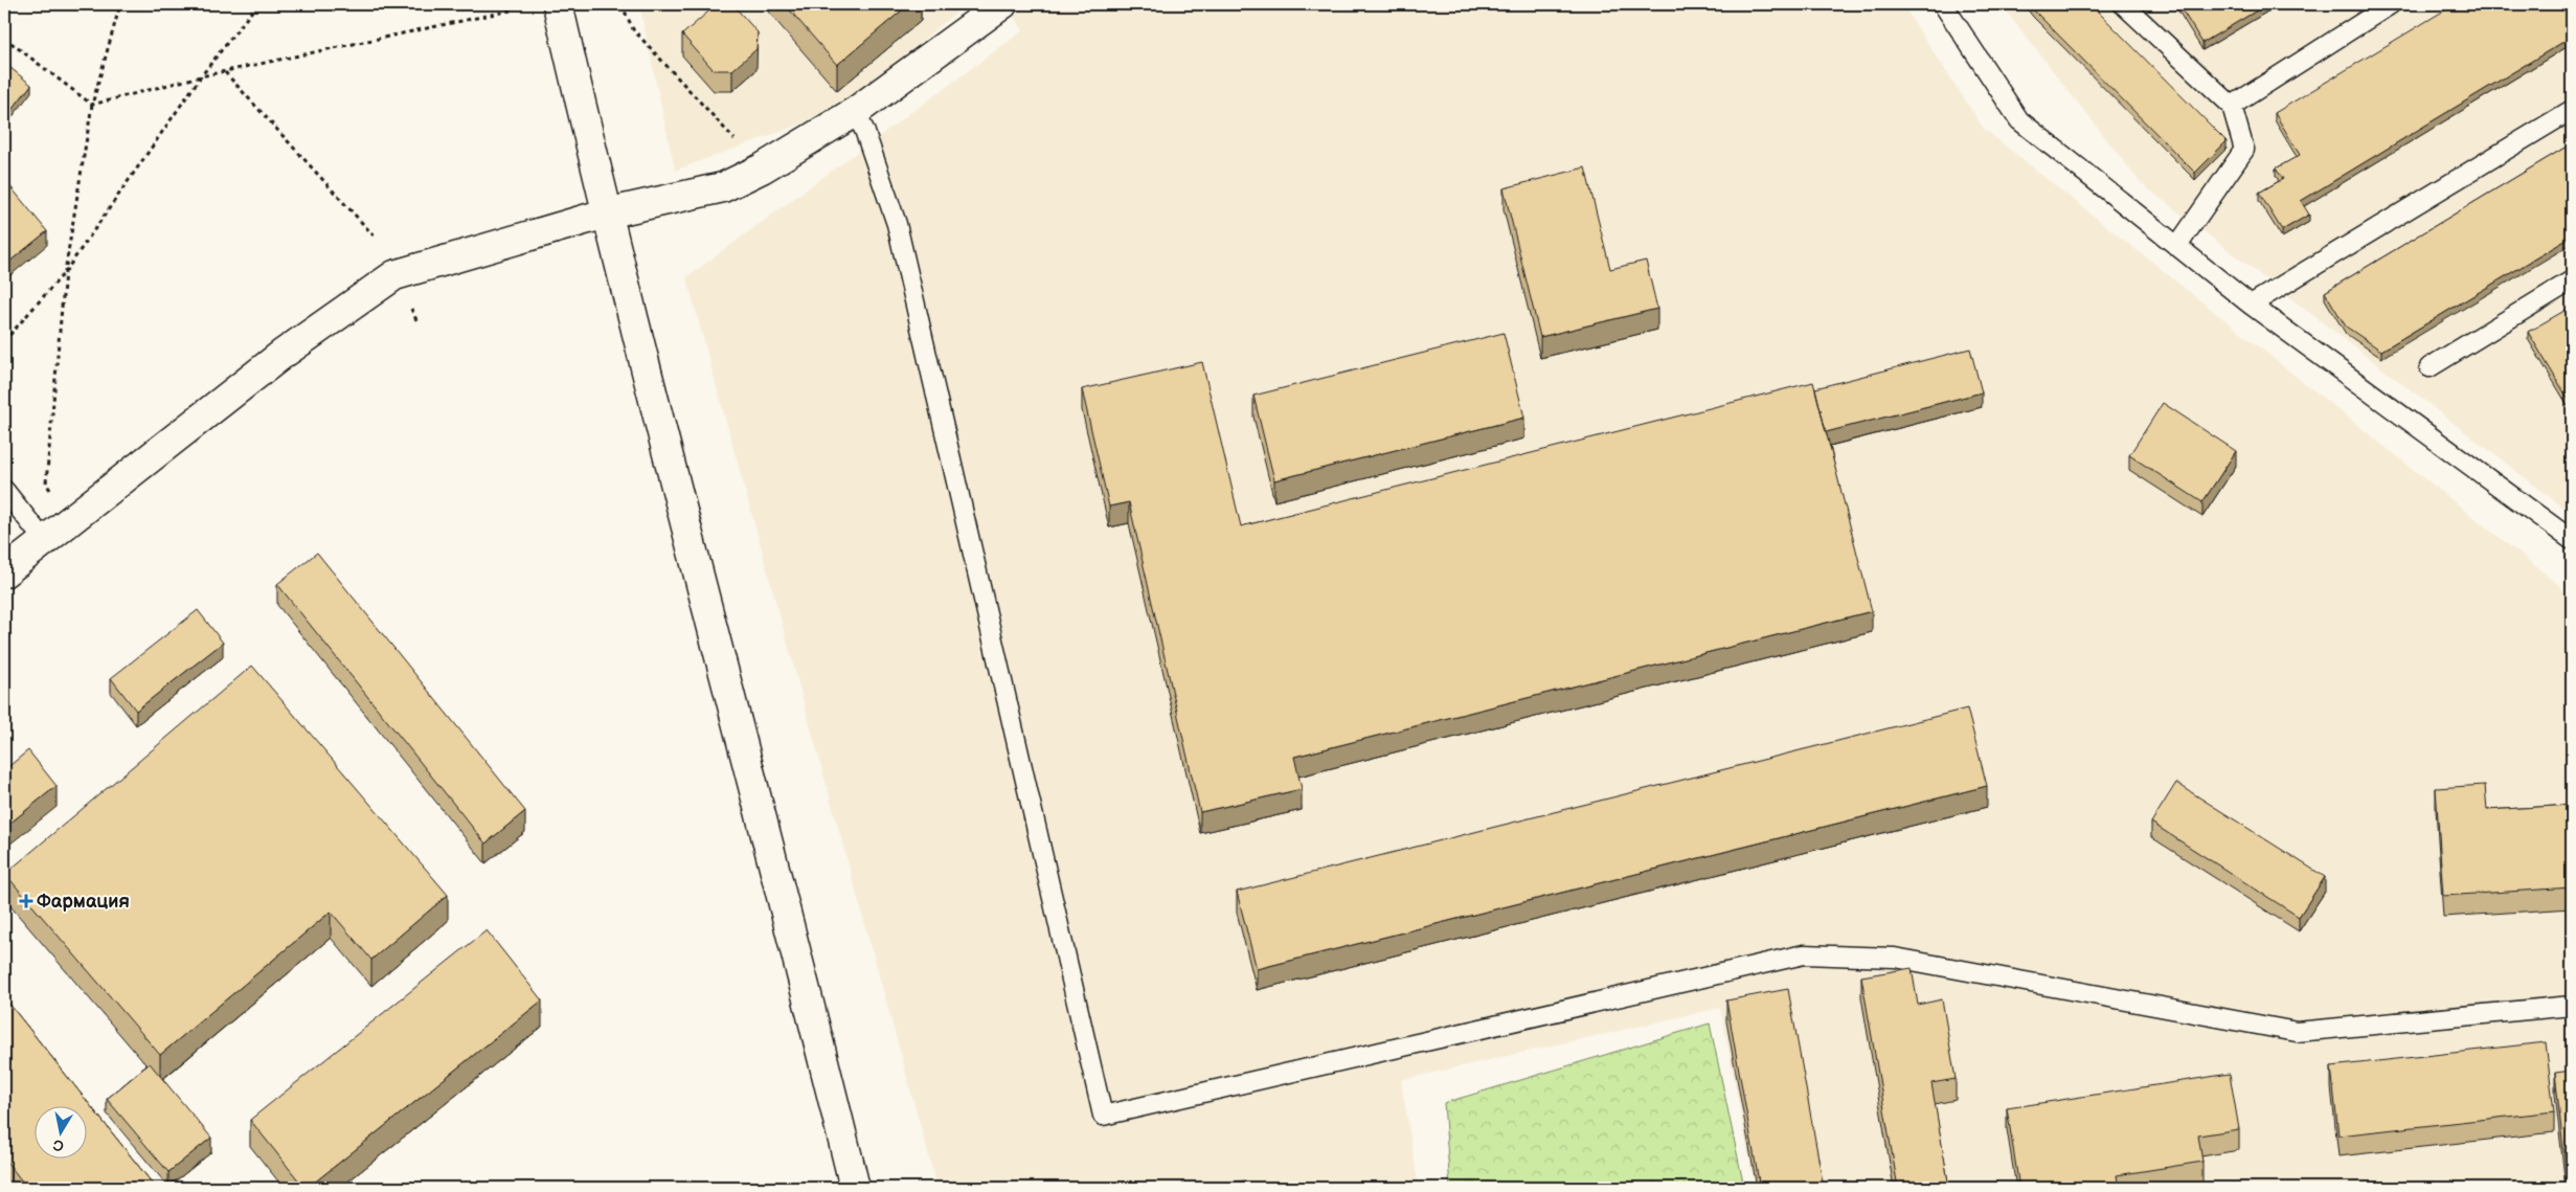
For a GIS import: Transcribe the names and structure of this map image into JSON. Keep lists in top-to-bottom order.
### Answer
{
  "places": {
    "health": ["Фармация"]
  },
  "north": "bottom"
}
